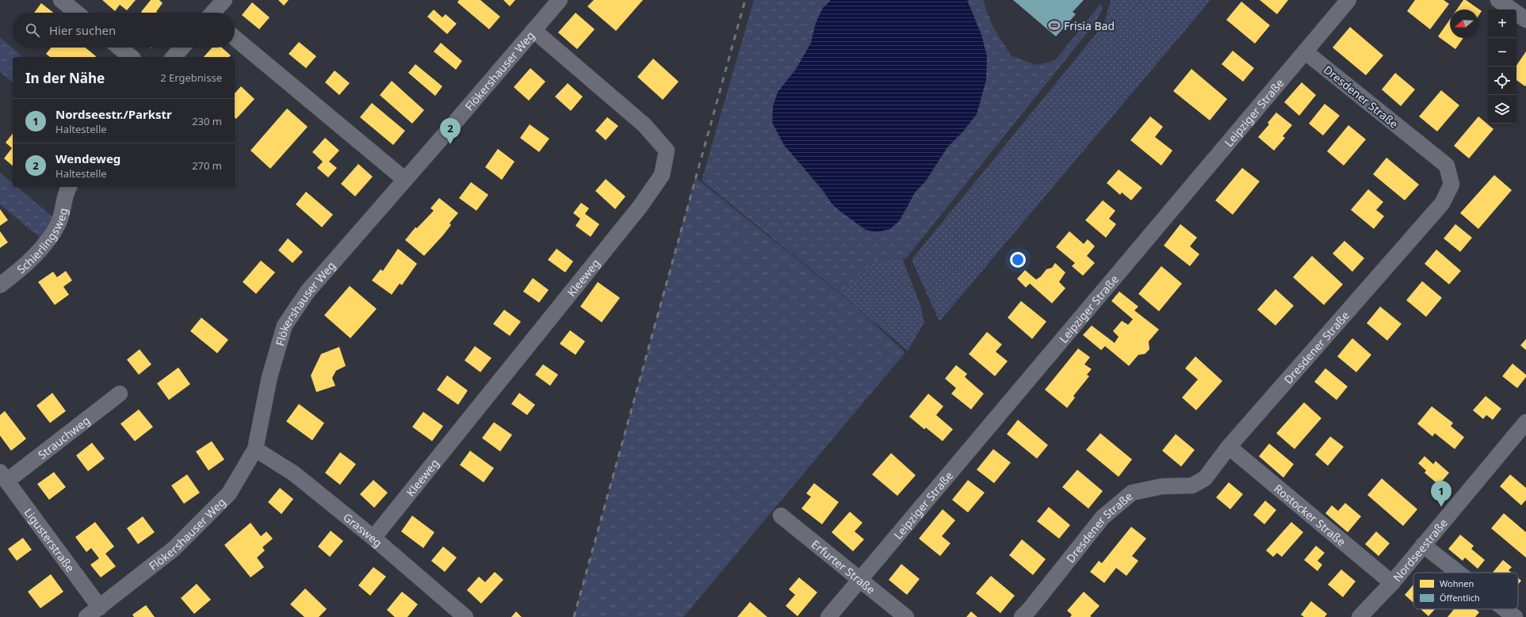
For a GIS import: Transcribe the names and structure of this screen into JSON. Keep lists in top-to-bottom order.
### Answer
{
  "streets": {
    "street": [
      "Flökershauser Weg",
      "Dresdener Straße",
      "Leipziger Straße",
      "Schierlingsweg",
      "Kleeweg",
      "Strauchweg",
      "Rostocker Straße",
      "Grasweg",
      "Ligusterstraße",
      "Nordseestraße",
      "Erfurter Straße"
    ]
  },
  "crossings": [
    ["Flökershauser Weg", "Kleeweg"],
    ["Flökershauser Weg", "Grasweg"],
    ["Flökershauser Weg", "Ligusterstraße"],
    ["Dresdener Straße", "Leipziger Straße"],
    ["Dresdener Straße", "Rostocker Straße"],
    ["Leipziger Straße", "Erfurter Straße"],
    ["Kleeweg", "Grasweg"],
    ["Strauchweg", "Ligusterstraße"],
    ["Rostocker Straße", "Nordseestraße"]
  ],
  "places": {
    "sports": ["Frisia Bad"]
  },
  "legend": ["Wohnen", "Öffentlich"],
  "north": "left",
  "page": {
    "map_buttons": ["+", "−"],
    "search": "Hier suchen",
    "heading": ["In der Nähe", "2 Ergebnisse"],
    "list": [
      {
        "mark": "1",
        "name": "Nordseestr./Parkstr",
        "note": "Haltestelle",
        "value": "230 m"
      },
      {
        "mark": "2",
        "name": "Wendeweg",
        "note": "Haltestelle",
        "value": "270 m"
      }
    ],
    "pins": ["2", "1"]
  }
}
